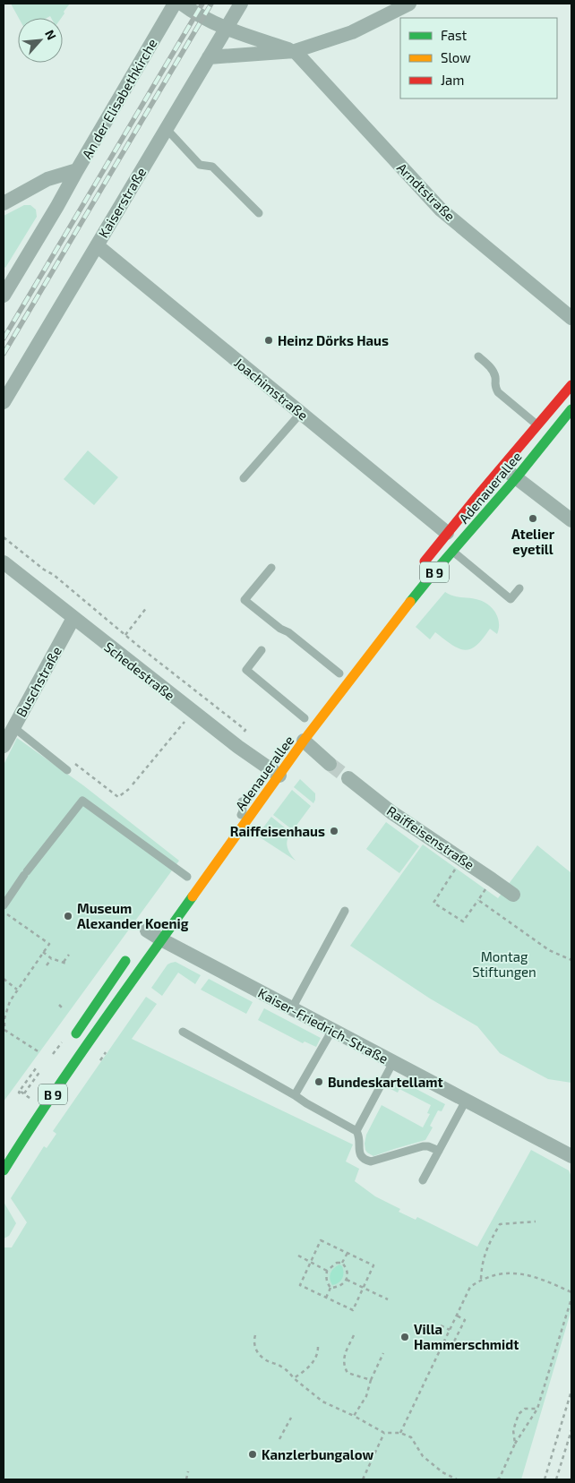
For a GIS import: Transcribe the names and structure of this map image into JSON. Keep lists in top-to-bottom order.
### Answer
{
  "streets": {
    "main road": ["Adenauerallee", "B 9"],
    "street": [
      "An der Elisabethkirche",
      "Arndtstraße",
      "Kaiserstraße",
      "Joachimstraße",
      "Schedestraße",
      "Buschstraße",
      "Raiffeisenstraße",
      "Kaiser-Friedrich-Straße"
    ]
  },
  "crossings": [
    ["Kaiserstraße", "Joachimstraße"],
    ["Joachimstraße", "Adenauerallee"],
    ["Adenauerallee", "Schedestraße"],
    ["Adenauerallee", "Kaiser-Friedrich-Straße"],
    ["Schedestraße", "Buschstraße"]
  ],
  "parks": ["Montag Stiftungen"],
  "places": [
    "Heinz Dörks Haus",
    "Atelier eyetill",
    "Raiffeisenhaus",
    "Museum Alexander Koenig",
    "Bundeskartellamt",
    "Villa Hammerschmidt",
    "Kanzlerbungalow"
  ],
  "legend": ["Fast", "Slow", "Jam"],
  "north": "top right"
}
